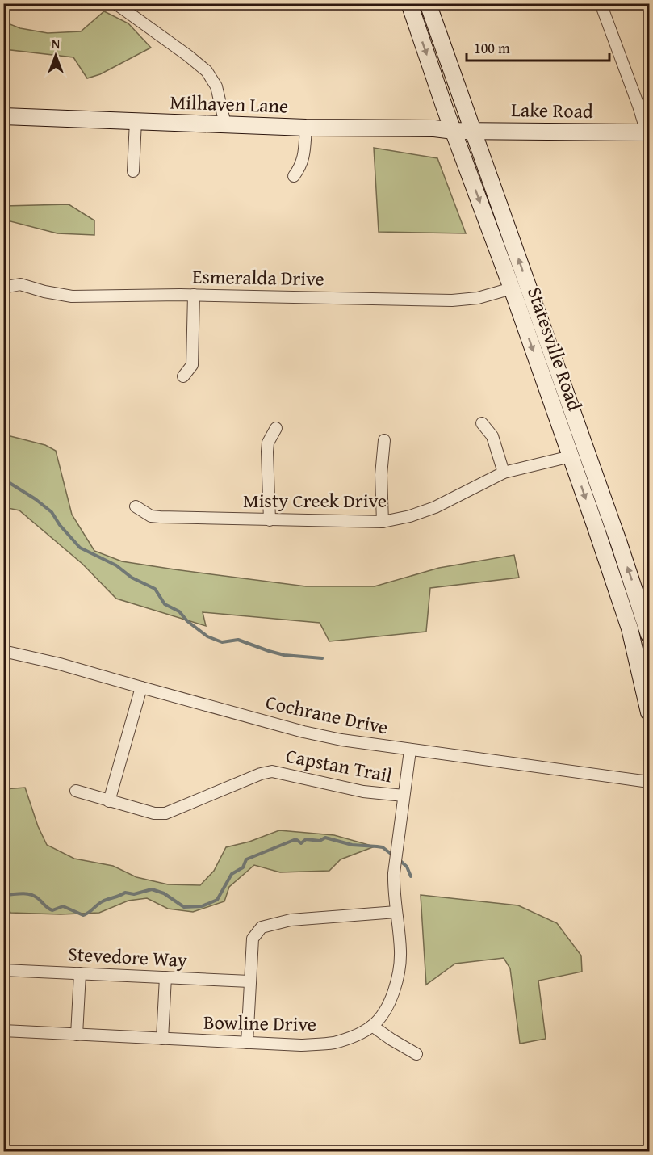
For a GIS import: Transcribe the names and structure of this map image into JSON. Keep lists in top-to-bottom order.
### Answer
{
  "streets": {
    "main road": ["Milhaven Lane", "Lake Road", "Statesville Road"],
    "street": [
      "Esmeralda Drive",
      "Misty Creek Drive",
      "Cochrane Drive",
      "Capstan Trail",
      "Stevedore Way",
      "Bowline Drive"
    ]
  },
  "crossings": [
    ["Milhaven Lane", "Lake Road"],
    ["Milhaven Lane", "Statesville Road"],
    ["Lake Road", "Statesville Road"],
    ["Esmeralda Drive", "Statesville Road"],
    ["Statesville Road", "Misty Creek Drive"],
    ["Cochrane Drive", "Bowline Drive"],
    ["Capstan Trail", "Bowline Drive"]
  ],
  "scale_bar": "100 m",
  "north": "top"
}
